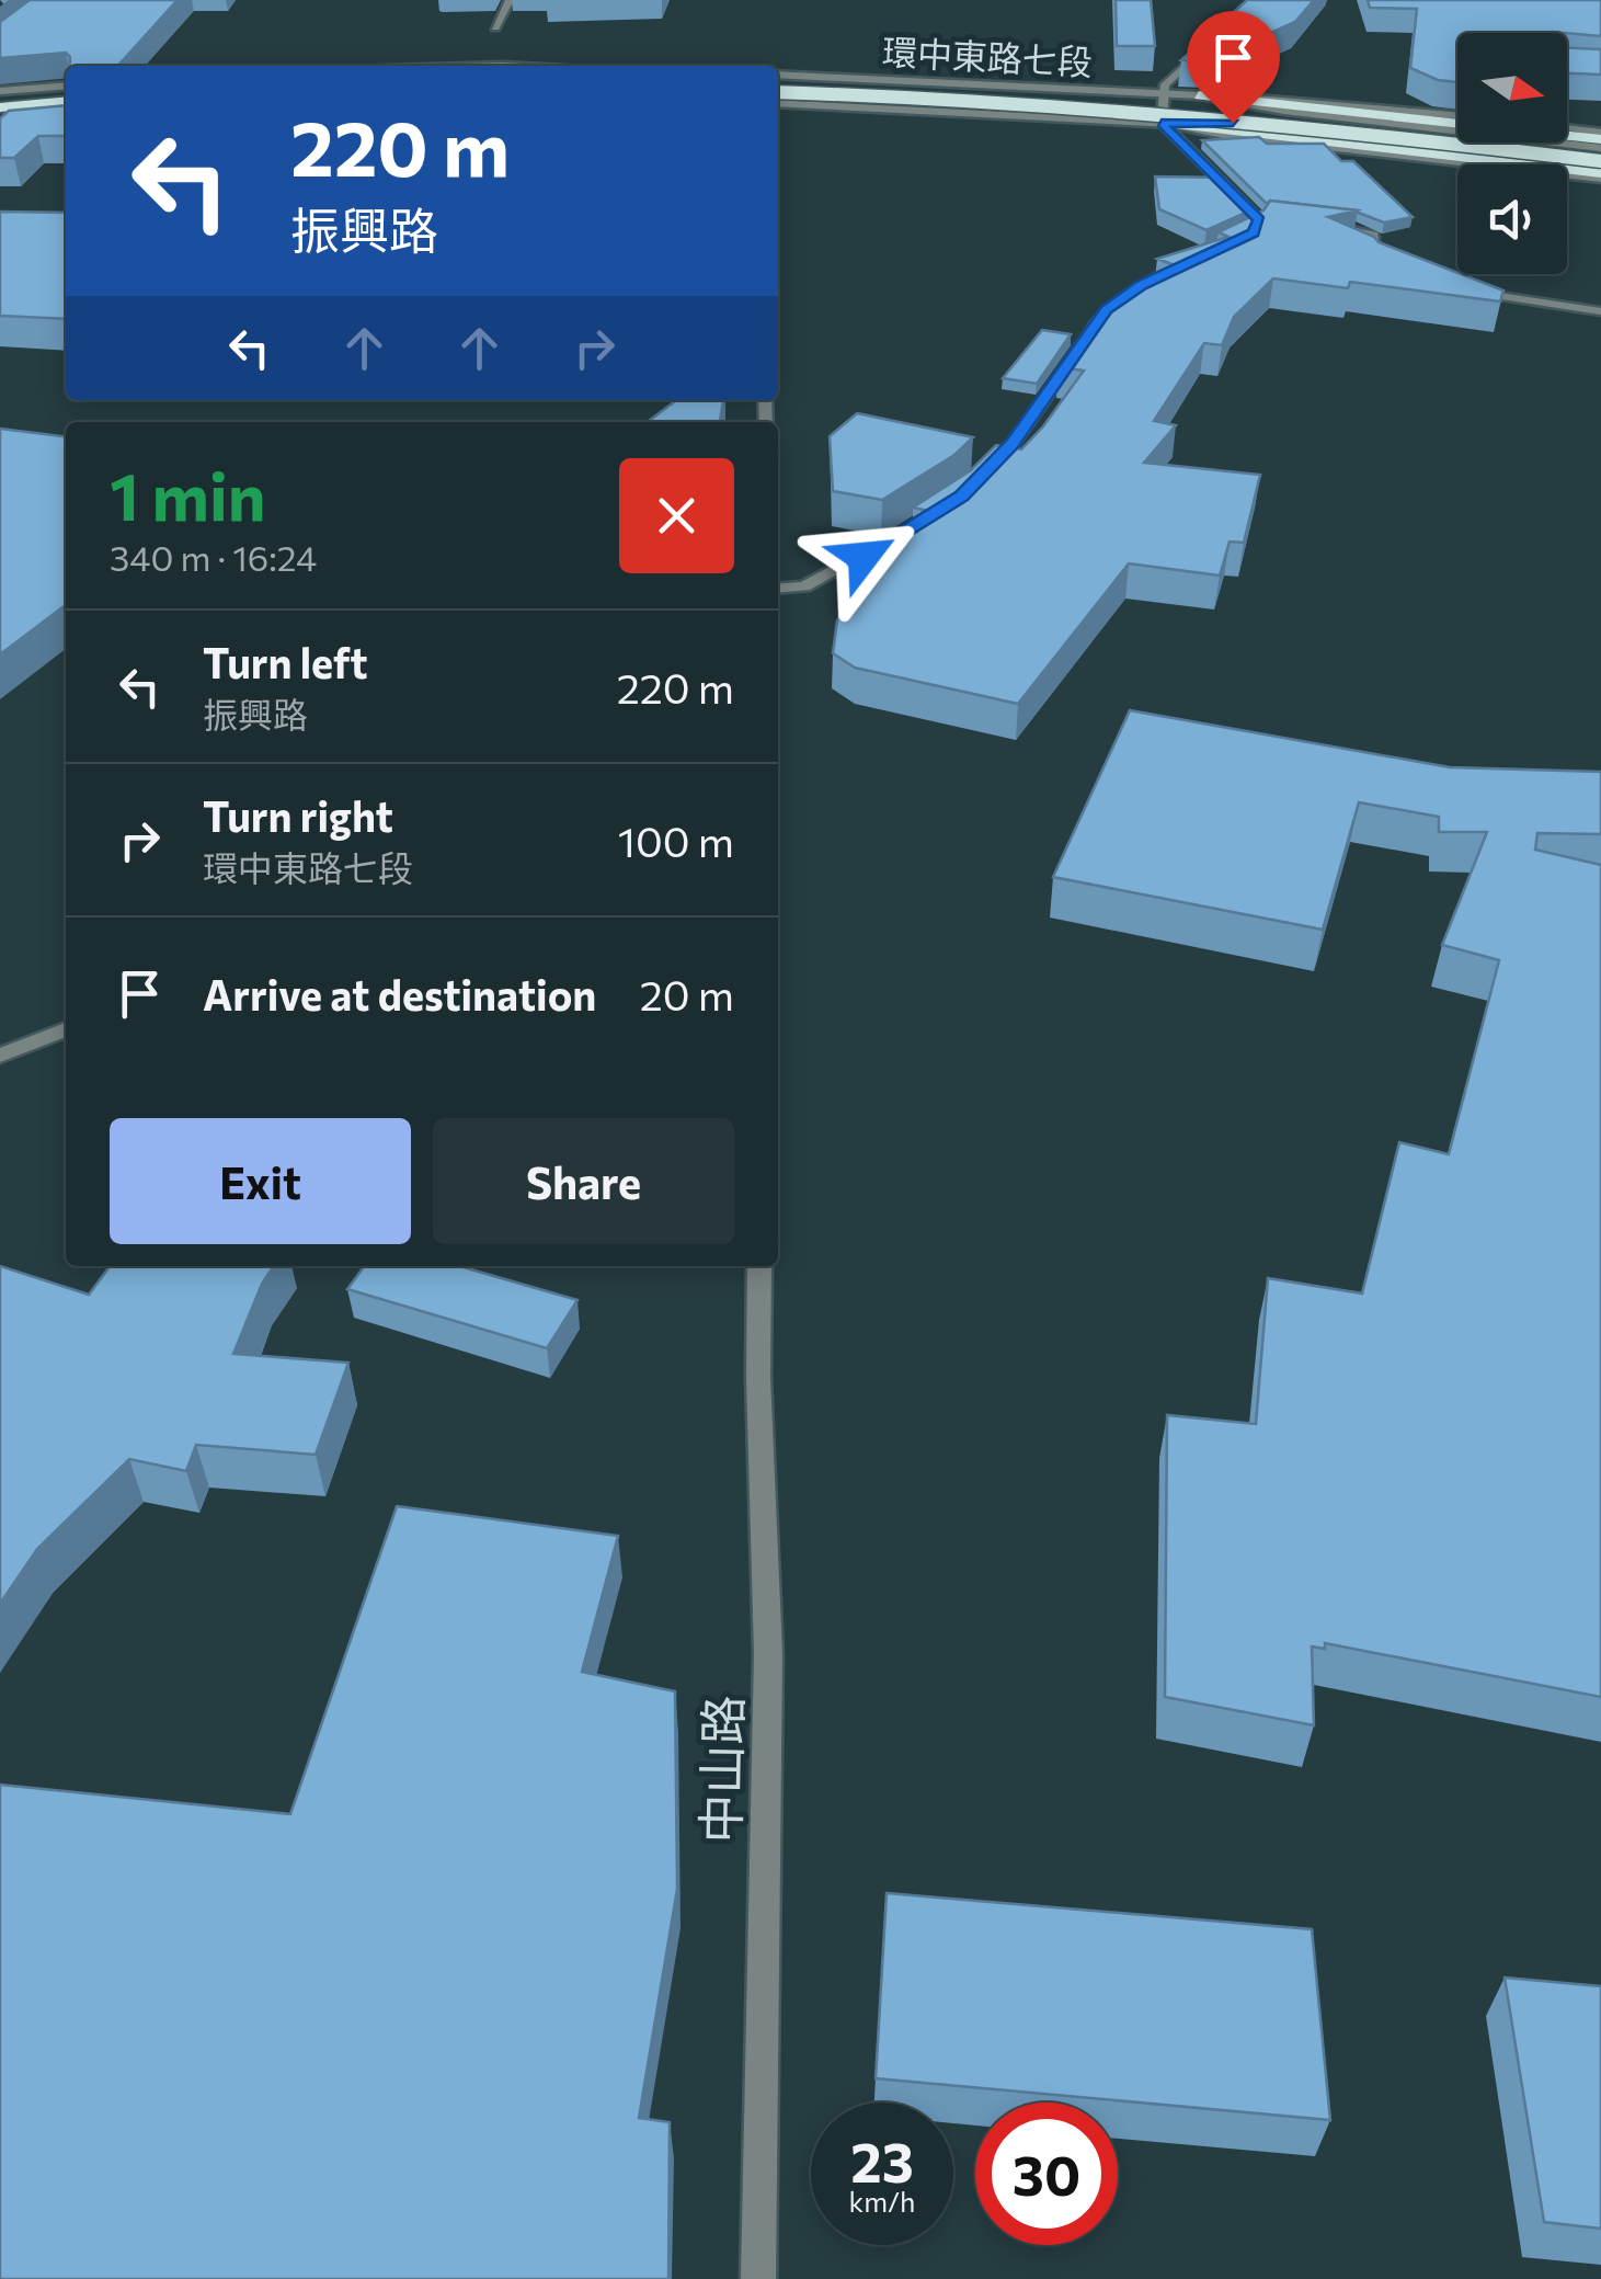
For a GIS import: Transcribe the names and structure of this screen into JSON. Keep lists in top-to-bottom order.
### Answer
{
  "streets": {
    "street": ["環中東路七段", "中山路"]
  },
  "north": "right",
  "page": {
    "turn": ["220 m", "振興路"],
    "heading": ["1 min", "340 m · 16:24"],
    "list": [
      {
        "name": "Turn left",
        "note": "振興路",
        "value": "220 m"
      },
      {
        "name": "Turn right",
        "note": "環中東路七段",
        "value": "100 m"
      },
      {
        "name": "Arrive at destination",
        "value": "20 m"
      }
    ],
    "buttons": ["Exit", "Share"],
    "speed": "23 km/h",
    "limit": "30"
  }
}
